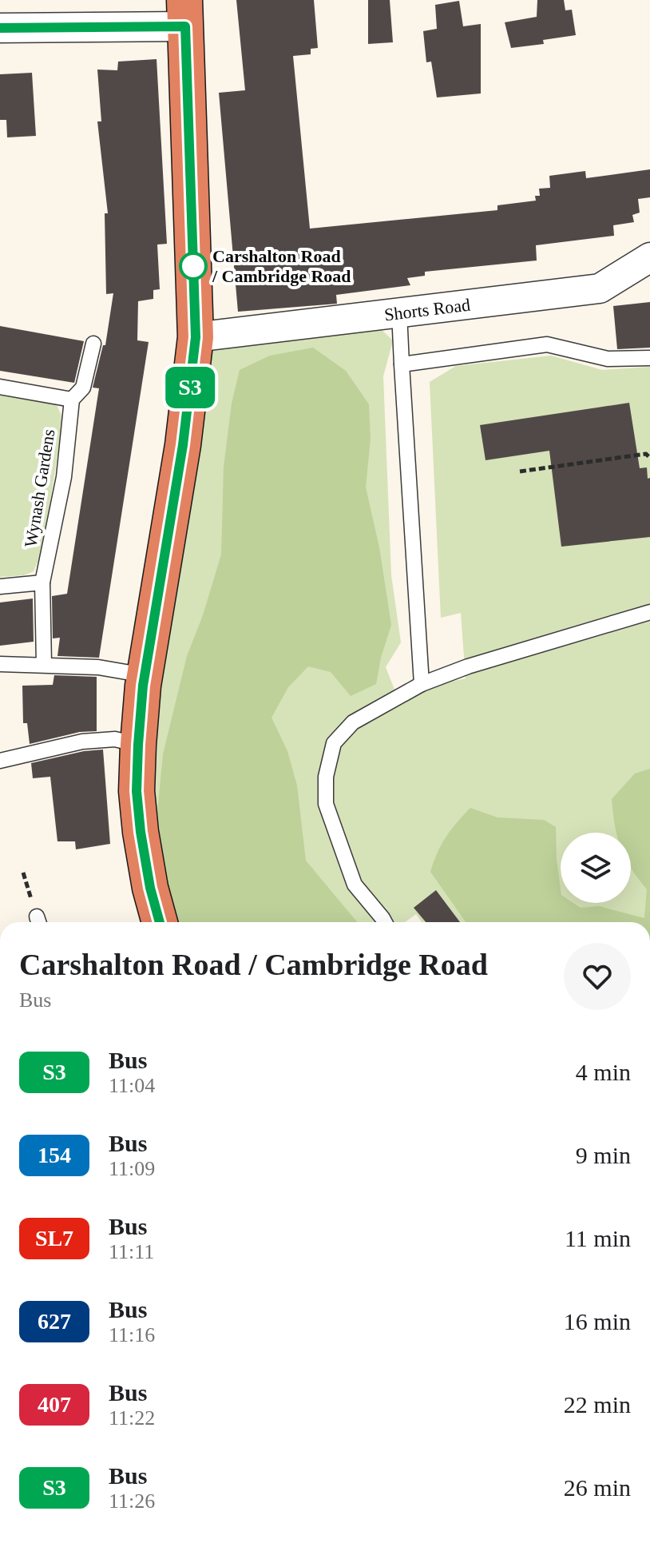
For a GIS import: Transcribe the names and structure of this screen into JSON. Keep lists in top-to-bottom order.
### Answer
{
  "streets": {
    "street": ["Shorts Road"],
    "lane": ["Wynash Gardens"]
  },
  "places": ["Carshalton Road / Cambridge Road"],
  "lines": ["bus line S3"],
  "page": {
    "on_map": "S3",
    "heading": ["Carshalton Road / Cambridge Road", "Bus"],
    "list": [
      {
        "mark": "S3",
        "name": "Bus",
        "note": "11:04",
        "value": "4 min"
      },
      {
        "mark": "154",
        "name": "Bus",
        "note": "11:09",
        "value": "9 min"
      },
      {
        "mark": "SL7",
        "name": "Bus",
        "note": "11:11",
        "value": "11 min"
      },
      {
        "mark": "627",
        "name": "Bus",
        "note": "11:16",
        "value": "16 min"
      },
      {
        "mark": "407",
        "name": "Bus",
        "note": "11:22",
        "value": "22 min"
      },
      {
        "mark": "S3",
        "name": "Bus",
        "note": "11:26",
        "value": "26 min"
      }
    ]
  }
}
